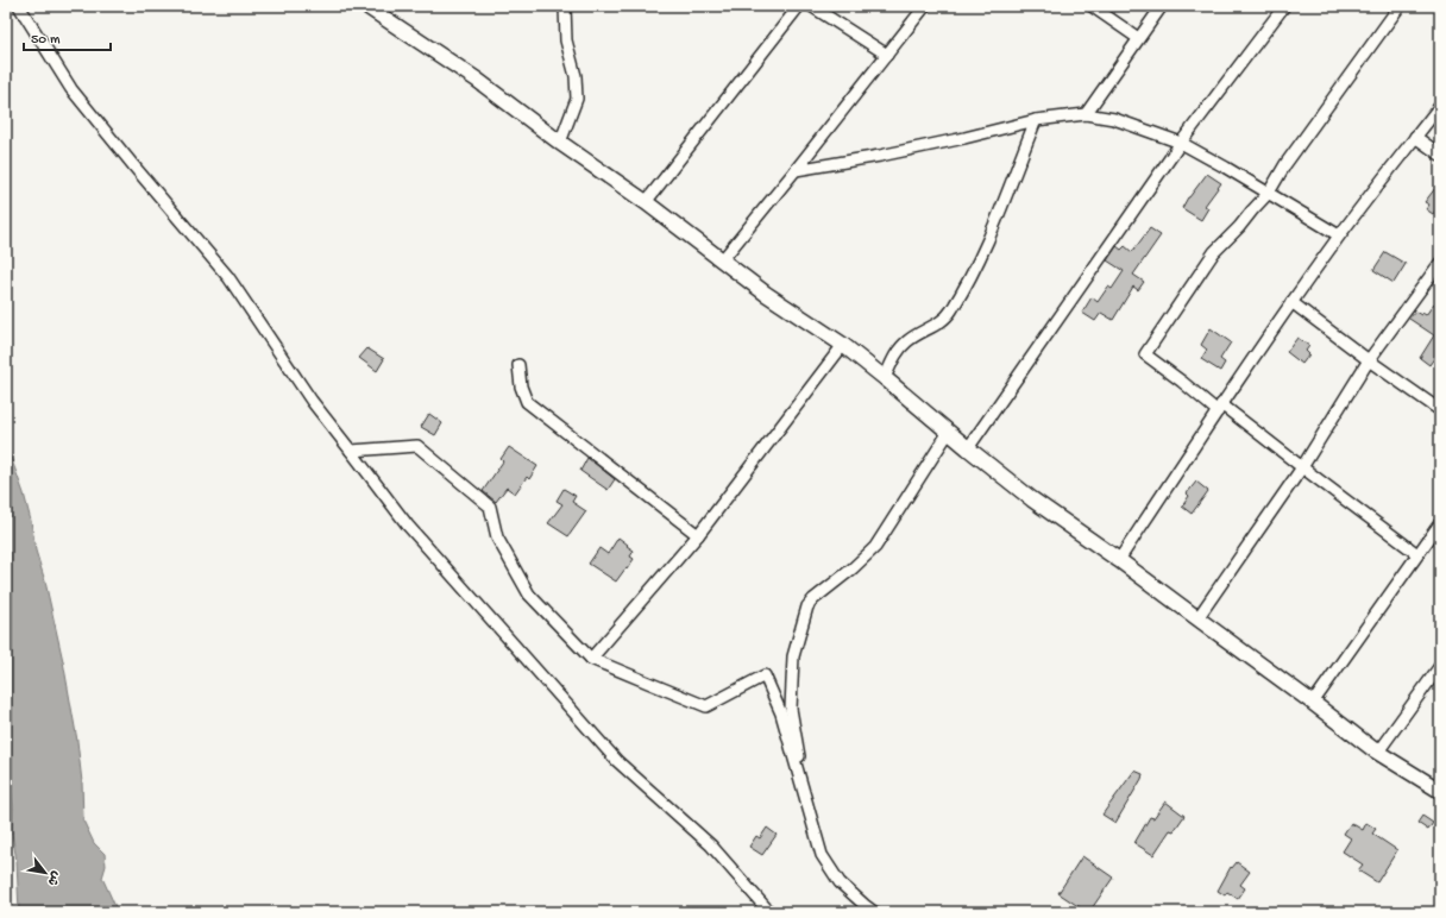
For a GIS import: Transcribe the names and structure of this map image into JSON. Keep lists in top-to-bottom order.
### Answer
{
  "scale_bar": "50 m",
  "north": "bottom right"
}
